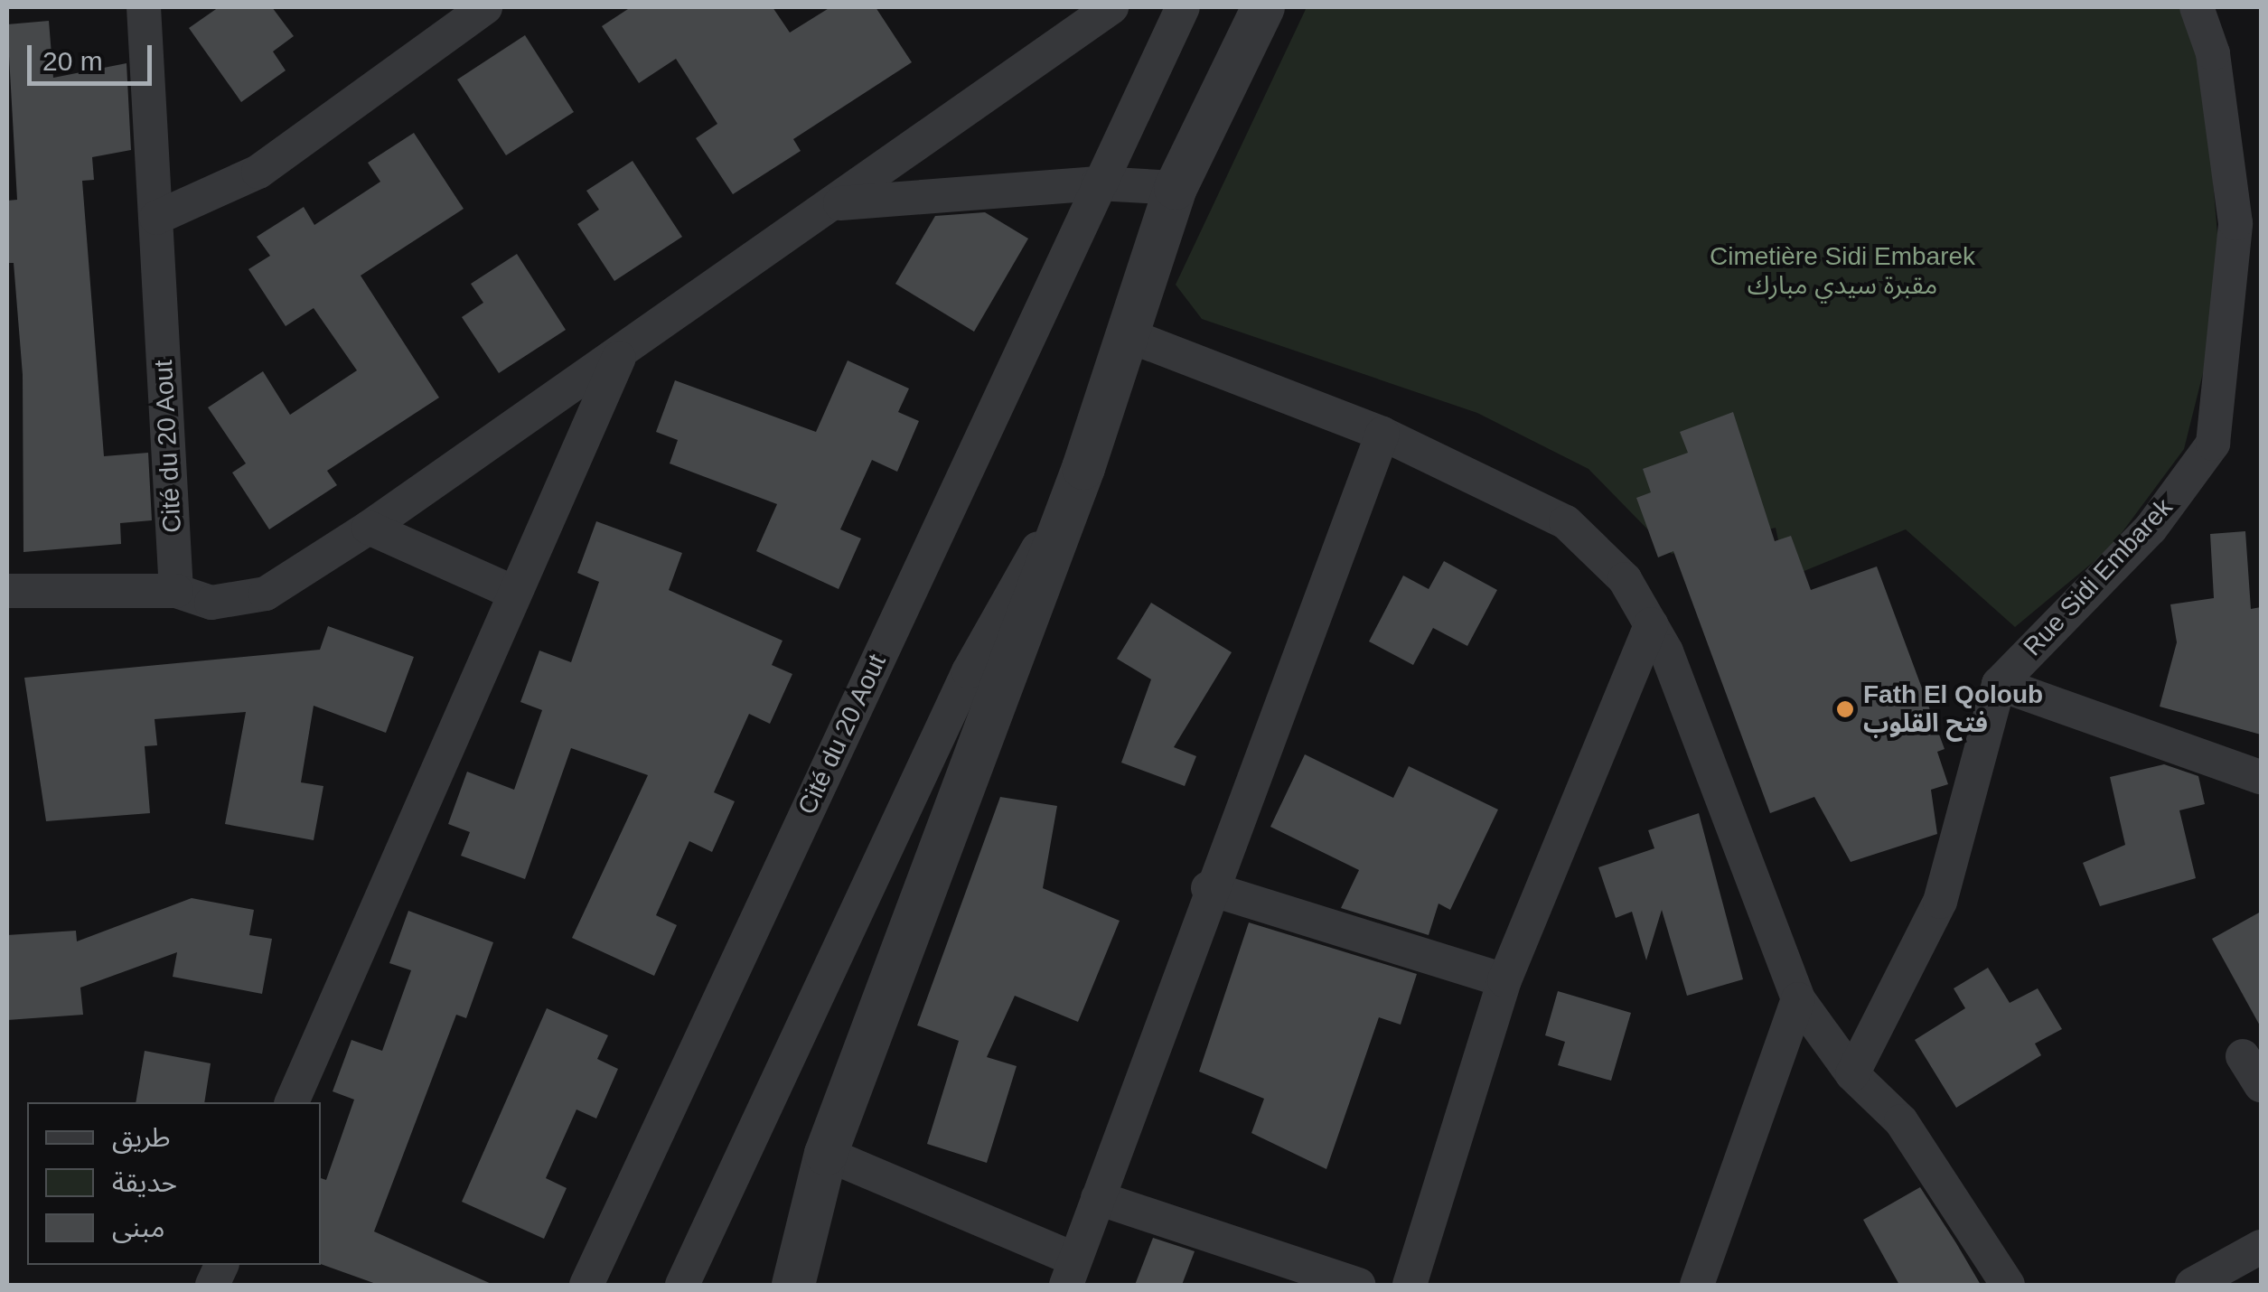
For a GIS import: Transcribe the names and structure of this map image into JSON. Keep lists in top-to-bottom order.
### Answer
{
  "streets": {
    "street": ["Cité du 20 Aout", "Rue Sidi Embarek"]
  },
  "parks": ["Cimetière Sidi Embarek مقبرة سيدي مبارك"],
  "places": ["Fath El Qoloub فتح القلوب"],
  "legend": ["طريق", "حديقة", "مبنى"],
  "scale_bar": "20 m"
}
